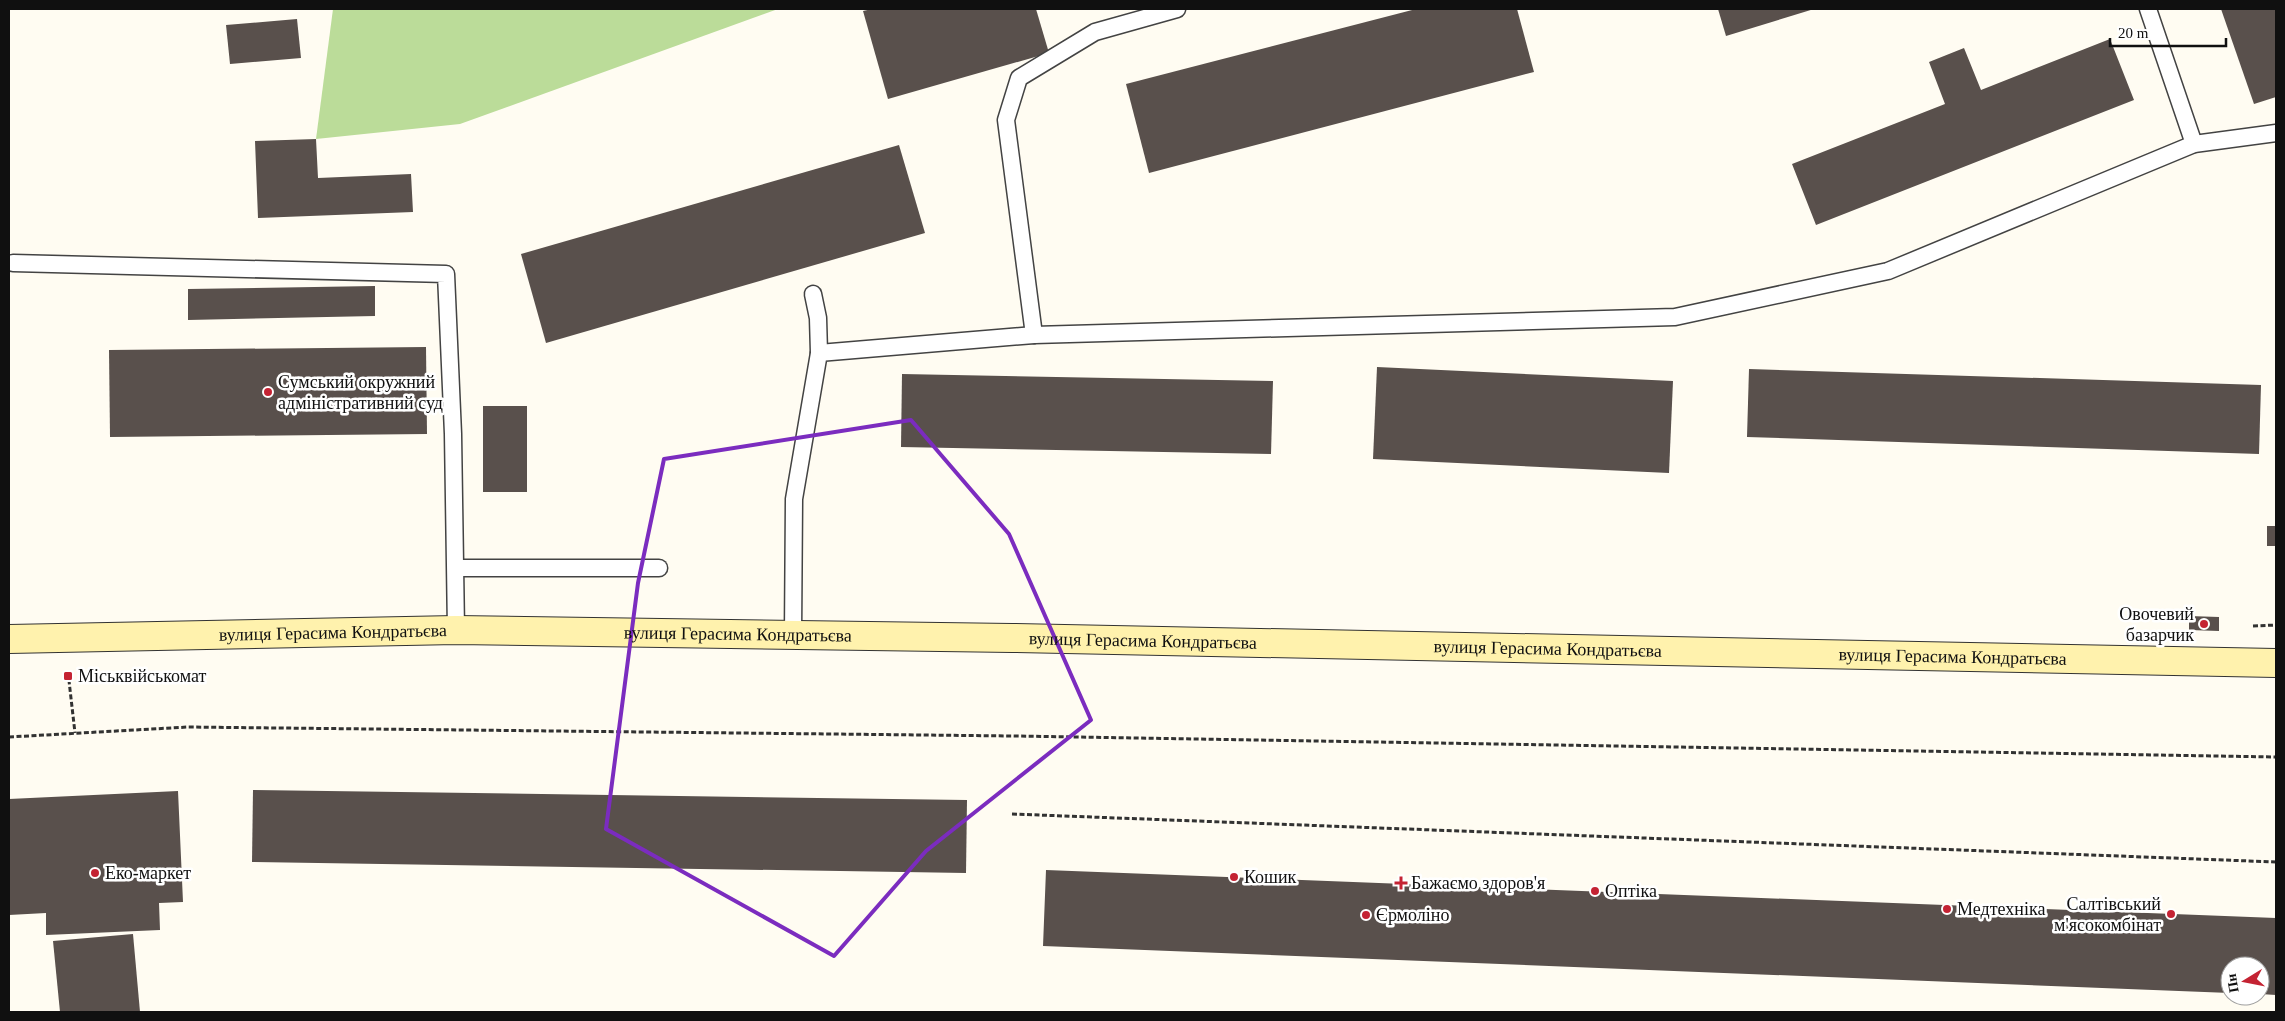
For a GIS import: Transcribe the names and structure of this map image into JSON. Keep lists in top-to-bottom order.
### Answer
{
  "streets": {
    "main road": ["вулиця Герасима Кондратьєва"]
  },
  "places": {
    "other": [
      "Сумський окружний адміністративний суд",
      "Овочевий базарчик",
      "Еко-маркет",
      "Кошик",
      "Оптіка",
      "Медтехніка",
      "Салтівський м'ясокомбінат",
      "Єрмоліно"
    ],
    "transit": ["Міськвійськомат"],
    "health": ["Бажаємо здоров'я"]
  },
  "scale_bar": "20 m",
  "north": "left"
}
